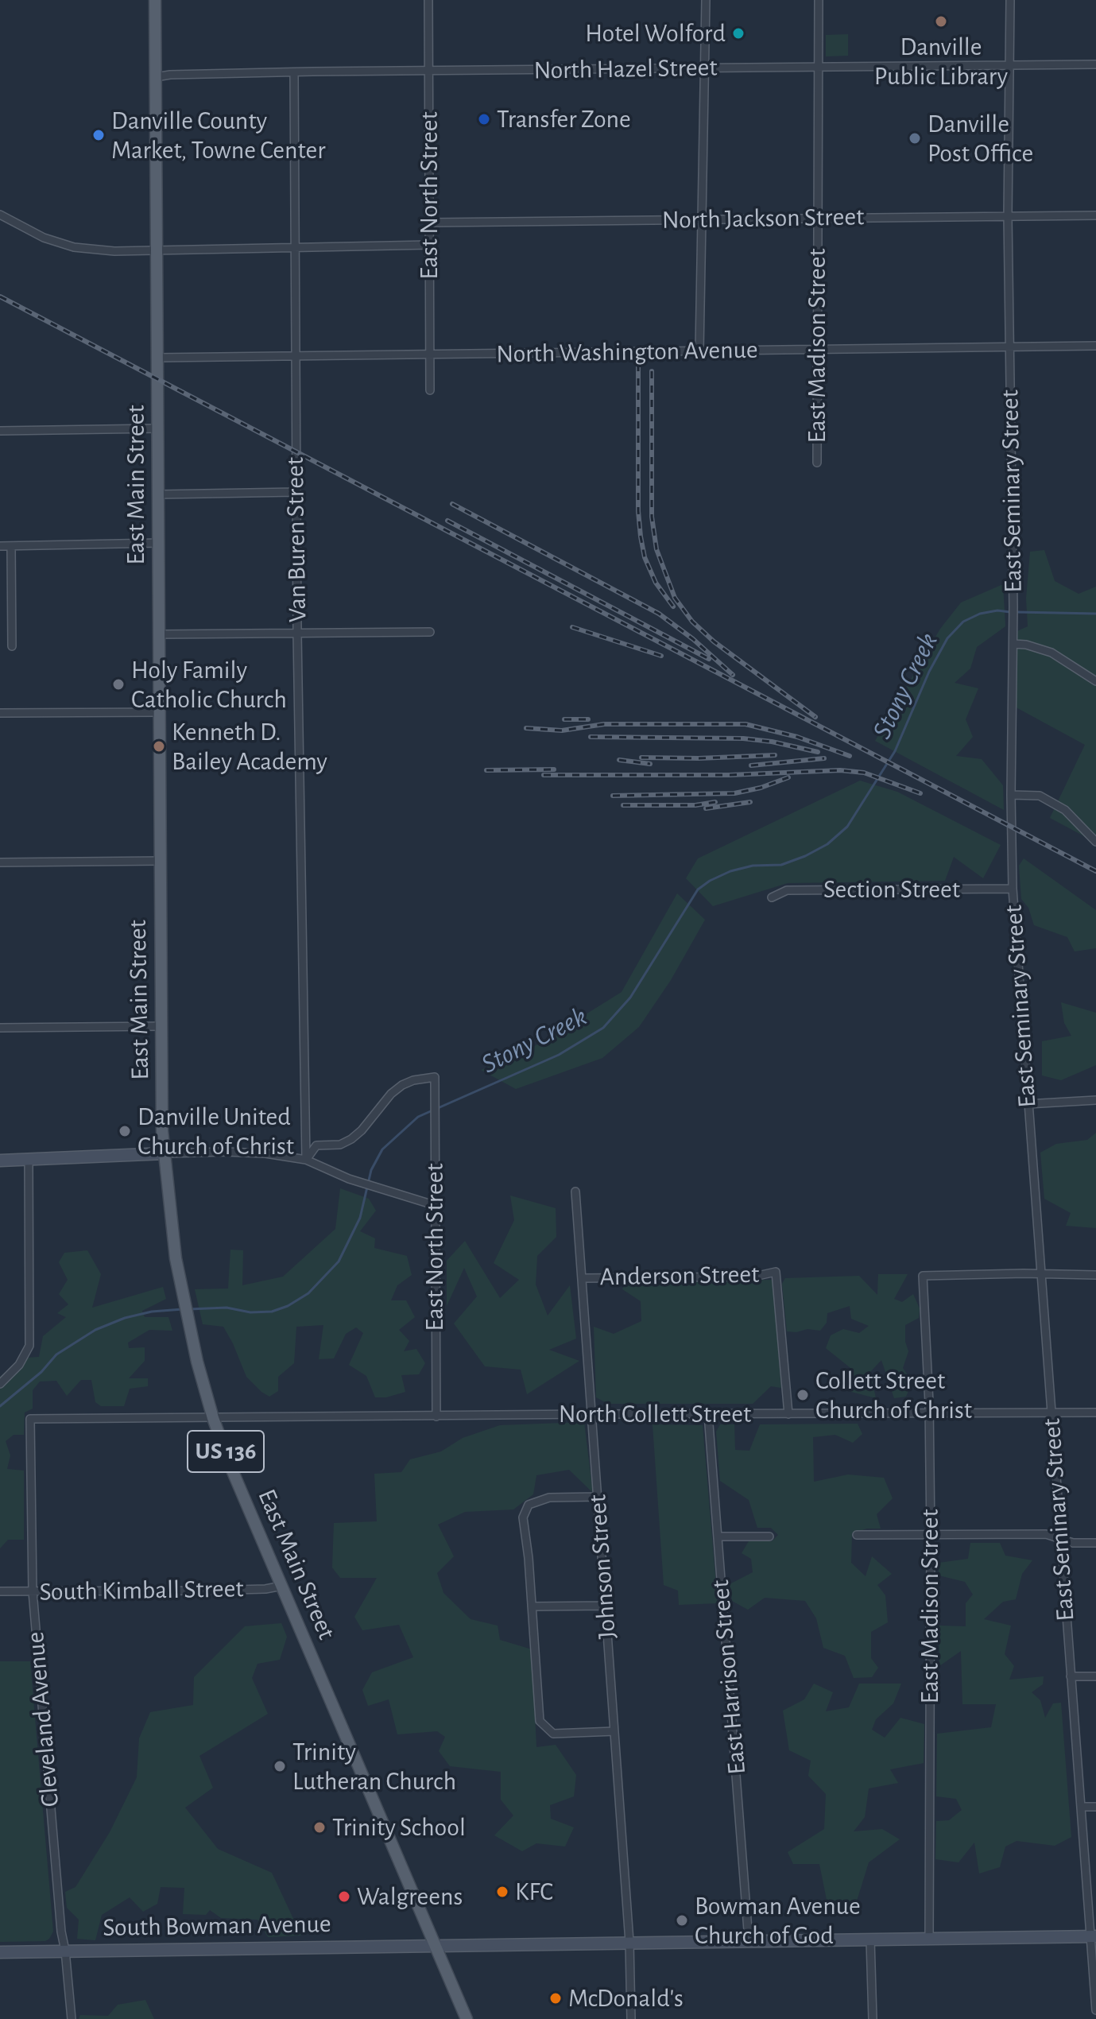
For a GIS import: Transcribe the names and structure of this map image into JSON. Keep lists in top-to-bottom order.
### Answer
{
  "streets": {
    "main road": ["East Main Street", "US 136"],
    "street": [
      "North Hazel Street",
      "East North Street",
      "North Jackson Street",
      "East Madison Street",
      "North Washington Avenue",
      "East Seminary Street",
      "Van Buren Street",
      "Section Street",
      "Anderson Street",
      "North Collett Street",
      "Johnson Street",
      "South Kimball Street",
      "East Harrison Street",
      "Cleveland Avenue",
      "South Bowman Avenue"
    ]
  },
  "crossings": [
    ["North Hazel Street", "East North Street"],
    ["North Hazel Street", "East Madison Street"],
    ["North Hazel Street", "East Main Street"],
    ["North Hazel Street", "East Seminary Street"],
    ["North Hazel Street", "Van Buren Street"],
    ["East North Street", "North Jackson Street"],
    ["East North Street", "North Washington Avenue"],
    ["East North Street", "Van Buren Street"],
    ["East North Street", "North Collett Street"],
    ["North Jackson Street", "East Madison Street"],
    ["North Jackson Street", "East Seminary Street"],
    ["East Madison Street", "North Washington Avenue"],
    ["East Madison Street", "East Seminary Street"],
    ["East Madison Street", "North Collett Street"],
    ["East Madison Street", "South Bowman Avenue"],
    ["North Washington Avenue", "East Main Street"],
    ["North Washington Avenue", "East Seminary Street"],
    ["North Washington Avenue", "Van Buren Street"],
    ["East Main Street", "North Collett Street"],
    ["East Main Street", "South Kimball Street"],
    ["East Main Street", "South Bowman Avenue"],
    ["East Seminary Street", "Section Street"],
    ["East Seminary Street", "North Collett Street"],
    ["East Seminary Street", "South Bowman Avenue"],
    ["Anderson Street", "North Collett Street"],
    ["Anderson Street", "Johnson Street"],
    ["North Collett Street", "Johnson Street"],
    ["North Collett Street", "East Harrison Street"],
    ["North Collett Street", "Cleveland Avenue"],
    ["Johnson Street", "South Bowman Avenue"],
    ["South Kimball Street", "Cleveland Avenue"],
    ["East Harrison Street", "South Bowman Avenue"],
    ["Cleveland Avenue", "South Bowman Avenue"]
  ],
  "water": ["Stony Creek"],
  "places": [
    "Danville Public Library",
    "Hotel Wolford",
    "Transfer Zone",
    "Danville County Market, Towne Center",
    "Danville Post Office",
    "Holy Family Catholic Church",
    "Kenneth D. Bailey Academy",
    "Danville United Church of Christ",
    "Collett Street Church of Christ",
    "Trinity Lutheran Church",
    "Trinity School",
    "KFC",
    "Walgreens",
    "Bowman Avenue Church of God",
    "McDonald's"
  ]
}
